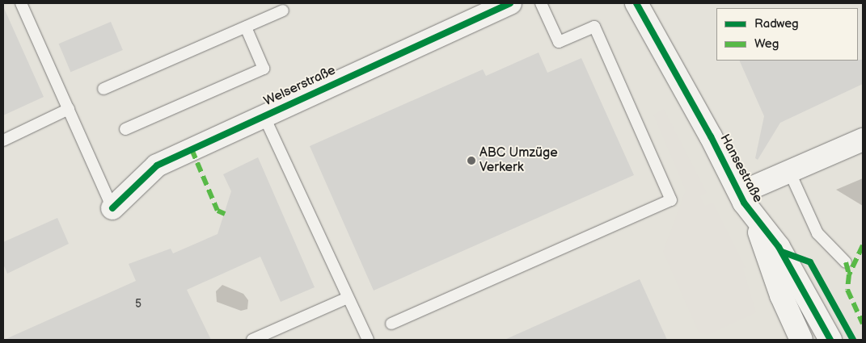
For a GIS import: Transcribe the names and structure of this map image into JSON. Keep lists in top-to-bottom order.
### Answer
{
  "streets": {
    "street": ["Welserstraße", "Hansestraße"]
  },
  "places": ["ABC Umzüge Verkerk"],
  "house_numbers": ["5"],
  "legend": ["Radweg", "Weg"]
}
